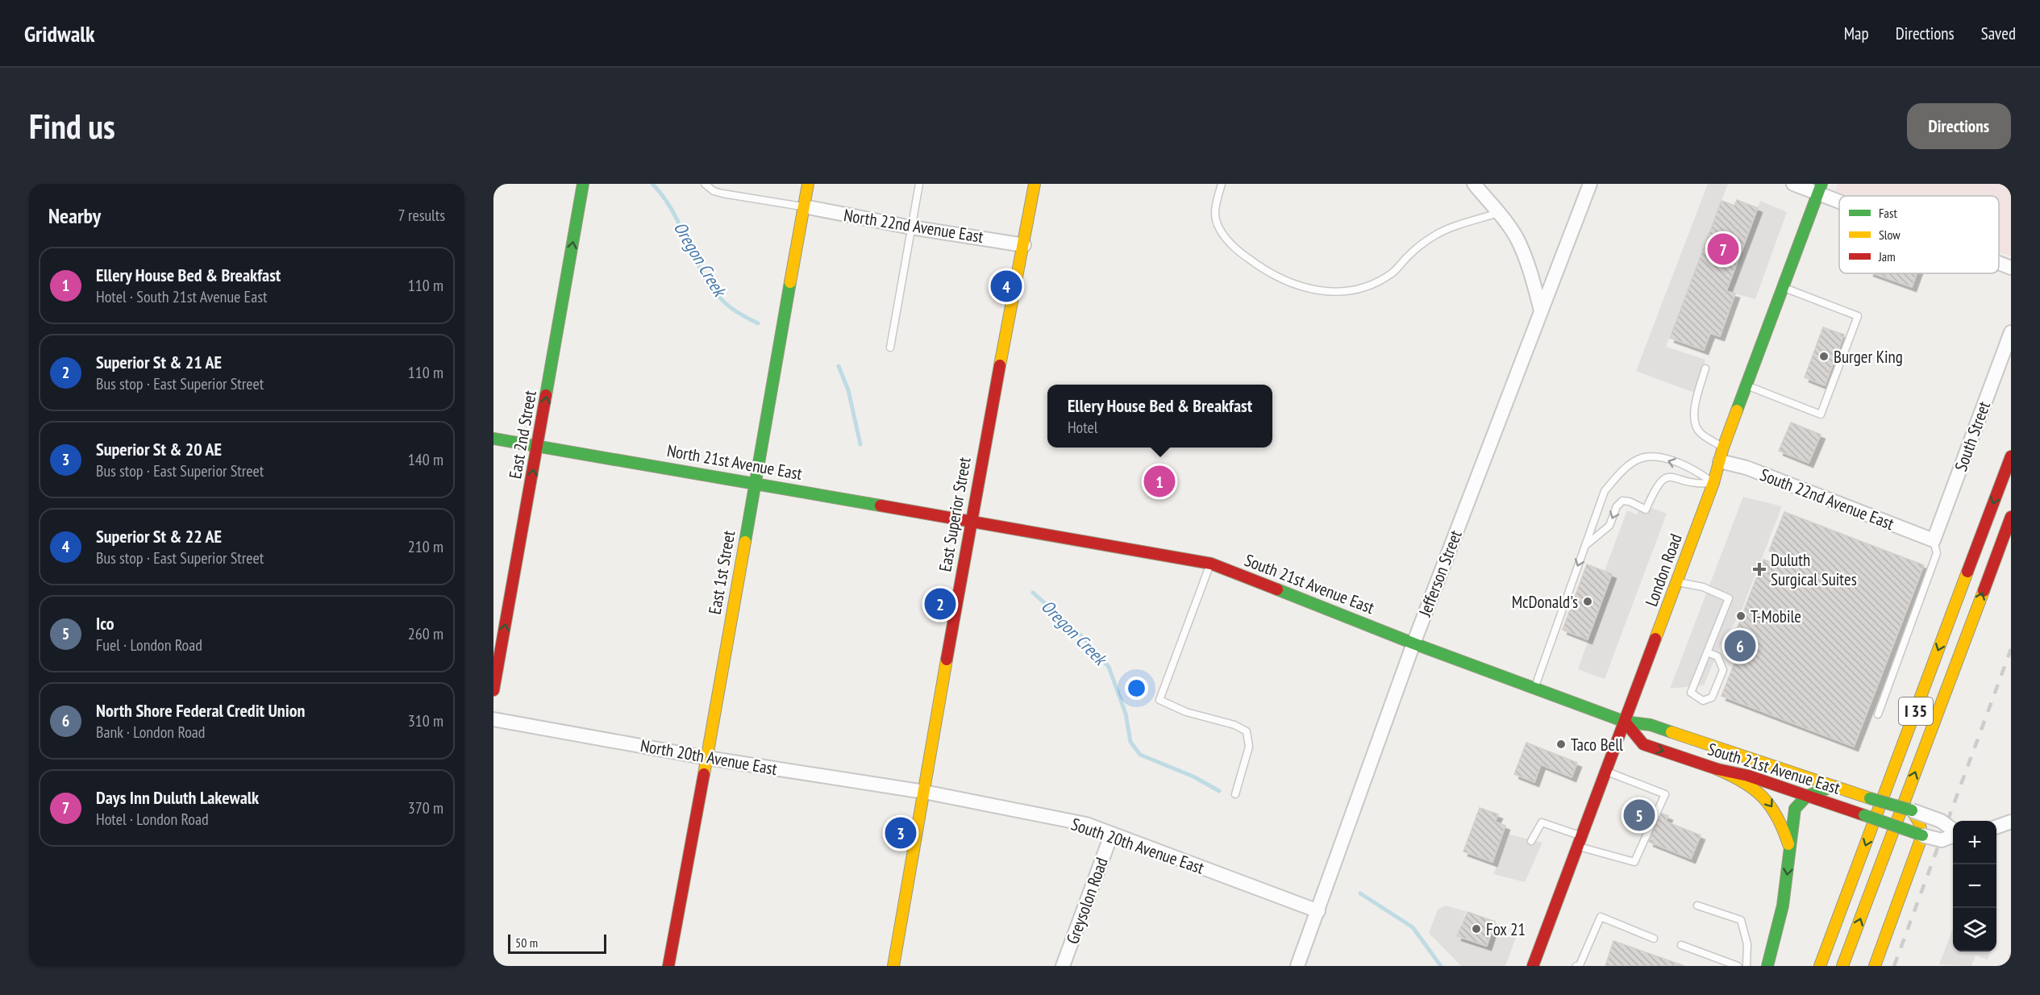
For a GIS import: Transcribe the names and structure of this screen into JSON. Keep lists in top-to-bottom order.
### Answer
{
  "streets": {
    "main road": [
      "East 2nd Street",
      "North 21st Avenue East",
      "East Superior Street",
      "London Road",
      "East 1st Street",
      "South 21st Avenue East",
      "I 35"
    ],
    "street": [
      "North 22nd Avenue East",
      "South Street",
      "South 22nd Avenue East",
      "Jefferson Street",
      "North 20th Avenue East",
      "South 20th Avenue East",
      "Greysolon Road"
    ]
  },
  "crossings": [
    ["North 22nd Avenue East", "East Superior Street"],
    ["North 22nd Avenue East", "East 1st Street"],
    ["East 2nd Street", "North 21st Avenue East"],
    ["South Street", "South 22nd Avenue East"],
    ["North 21st Avenue East", "East Superior Street"],
    ["North 21st Avenue East", "East 1st Street"],
    ["North 21st Avenue East", "South 21st Avenue East"],
    ["South 22nd Avenue East", "London Road"],
    ["East Superior Street", "South 21st Avenue East"],
    ["East Superior Street", "North 20th Avenue East"],
    ["East Superior Street", "South 20th Avenue East"],
    ["London Road", "South 21st Avenue East"],
    ["East 1st Street", "North 20th Avenue East"],
    ["Jefferson Street", "South 21st Avenue East"],
    ["Jefferson Street", "South 20th Avenue East"],
    ["North 20th Avenue East", "South 20th Avenue East"],
    ["South 20th Avenue East", "Greysolon Road"]
  ],
  "one_way": ["East 2nd Street"],
  "water": ["Oregon Creek"],
  "places": {
    "other": [
      "Burger King",
      "McDonald's",
      "T-Mobile",
      "Taco Bell",
      "Fox 21"
    ],
    "health": ["Duluth Surgical Suites"]
  },
  "legend": ["Fast", "Slow", "Jam"],
  "scale_bar": "50 m",
  "page": {
    "header": "Gridwalk",
    "nav": ["Map", "Directions", "Saved"],
    "buttons": "Directions",
    "title": "Find us",
    "heading": ["Nearby", "7 results"],
    "pins": [
      "7",
      "4",
      "1",
      "2",
      "6",
      "5",
      "3"
    ],
    "list": [
      {
        "mark": "1",
        "name": "Ellery House Bed & Breakfast",
        "note": "Hotel · South 21st Avenue East",
        "value": "110 m"
      },
      {
        "mark": "2",
        "name": "Superior St & 21 AE",
        "note": "Bus stop · East Superior Street",
        "value": "110 m"
      },
      {
        "mark": "3",
        "name": "Superior St & 20 AE",
        "note": "Bus stop · East Superior Street",
        "value": "140 m"
      },
      {
        "mark": "4",
        "name": "Superior St & 22 AE",
        "note": "Bus stop · East Superior Street",
        "value": "210 m"
      },
      {
        "mark": "5",
        "name": "Ico",
        "note": "Fuel · London Road",
        "value": "260 m"
      },
      {
        "mark": "6",
        "name": "North Shore Federal Credit Union",
        "note": "Bank · London Road",
        "value": "310 m"
      },
      {
        "mark": "7",
        "name": "Days Inn Duluth Lakewalk",
        "note": "Hotel · London Road",
        "value": "370 m"
      }
    ],
    "popup": ["Ellery House Bed & Breakfast", "Hotel"],
    "map_buttons": ["+", "−"],
    "scale": "50 m"
  }
}
